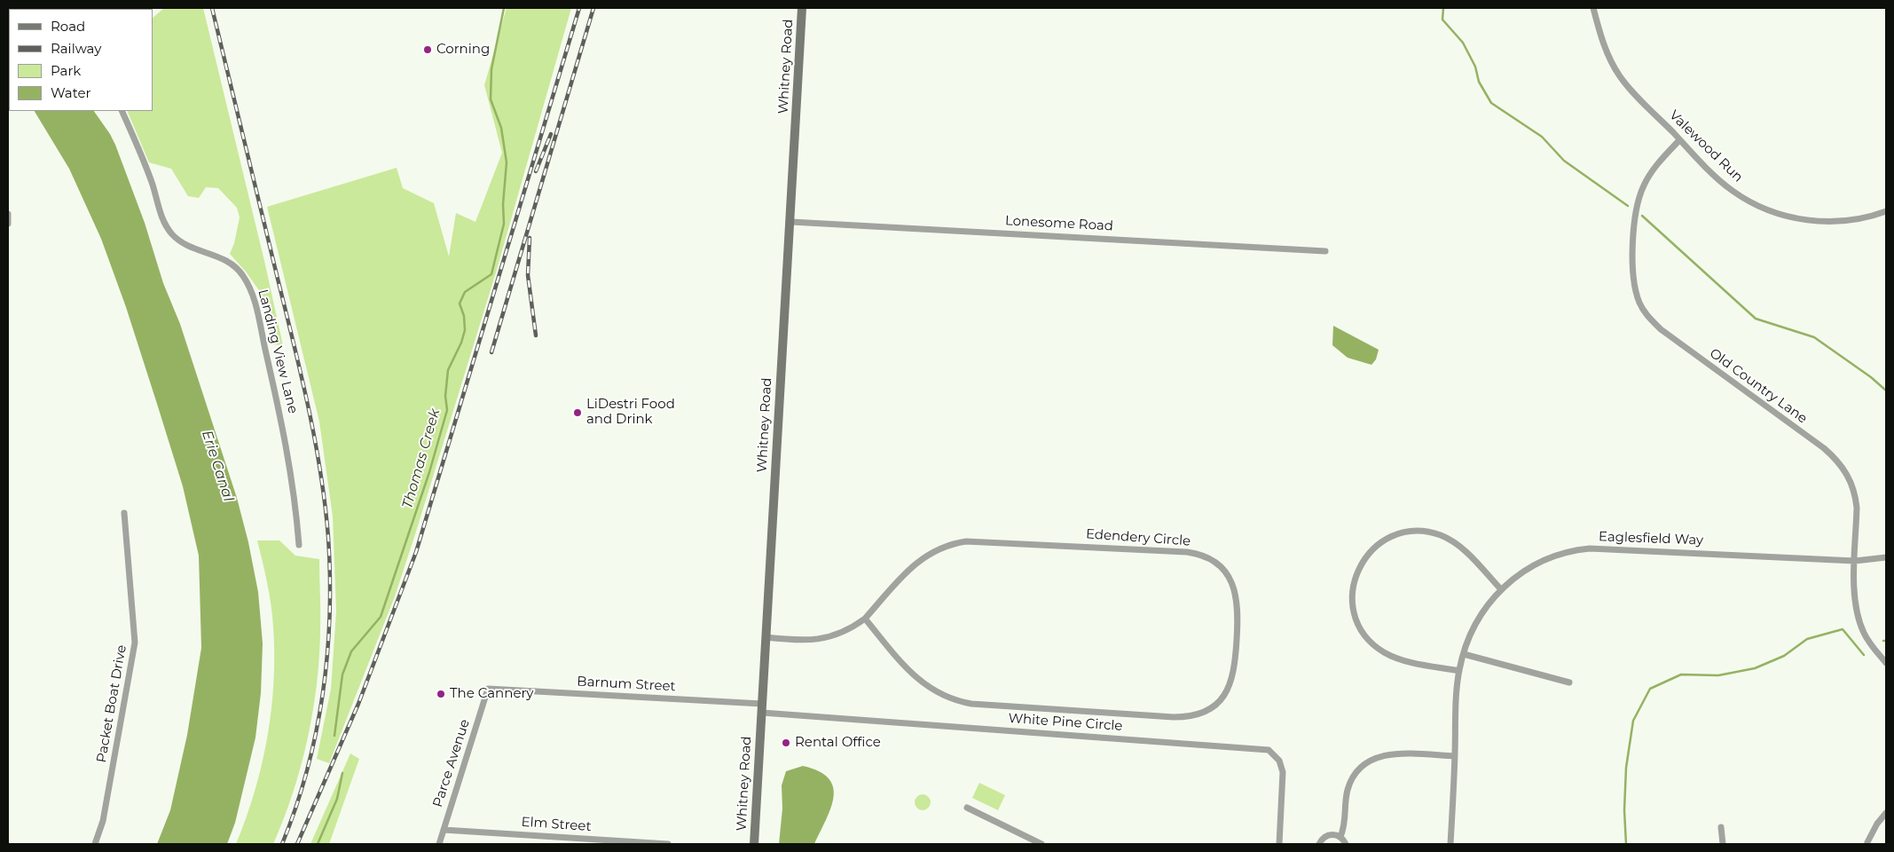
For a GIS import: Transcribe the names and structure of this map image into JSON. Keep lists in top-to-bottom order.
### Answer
{
  "streets": {
    "main road": ["Whitney Road"],
    "street": [
      "Valewood Run",
      "Lonesome Road",
      "Landing View Lane",
      "Old Country Lane",
      "Edendery Circle",
      "Eaglesfield Way",
      "Barnum Street",
      "Packet Boat Drive",
      "White Pine Circle",
      "Parce Avenue",
      "Elm Street"
    ]
  },
  "crossings": [
    ["Whitney Road", "Lonesome Road"],
    ["Whitney Road", "Edendery Circle"],
    ["Whitney Road", "Barnum Street"],
    ["Whitney Road", "White Pine Circle"],
    ["Valewood Run", "Old Country Lane"],
    ["Old Country Lane", "Eaglesfield Way"],
    ["Barnum Street", "White Pine Circle"],
    ["Barnum Street", "Parce Avenue"],
    ["Parce Avenue", "Elm Street"]
  ],
  "water": ["Thomas Creek", "Erie Canal"],
  "places": [
    "Corning",
    "LiDestri Food and Drink",
    "The Cannery",
    "Rental Office"
  ],
  "legend": [
    "Road",
    "Railway",
    "Park",
    "Water"
  ]
}
